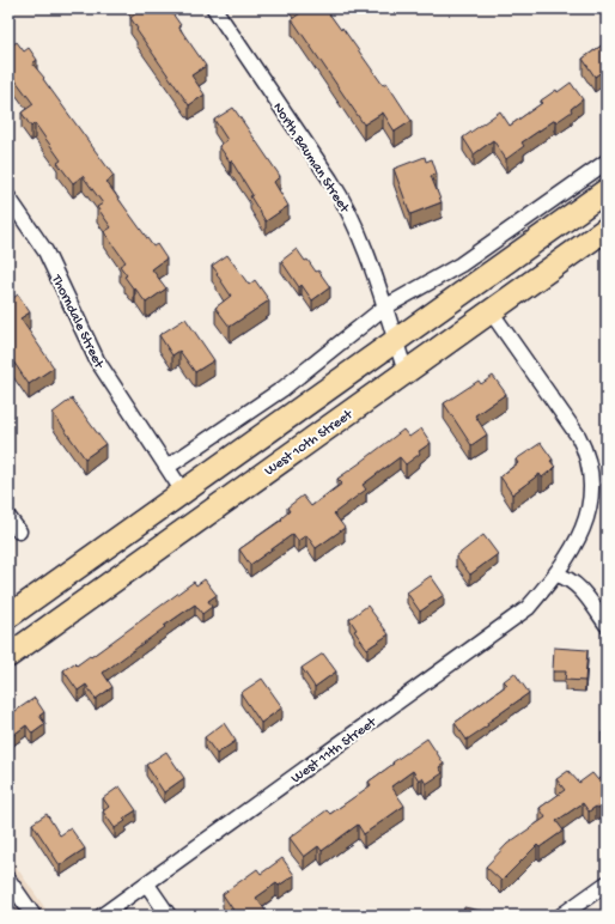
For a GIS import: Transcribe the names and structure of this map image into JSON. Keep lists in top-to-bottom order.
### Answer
{
  "streets": {
    "main road": ["West 10th Street"],
    "street": ["North Bauman Street", "Thorndale Street", "West 11th Street"]
  },
  "crossings": [
    ["North Bauman Street", "West 10th Street"]
  ]
}
